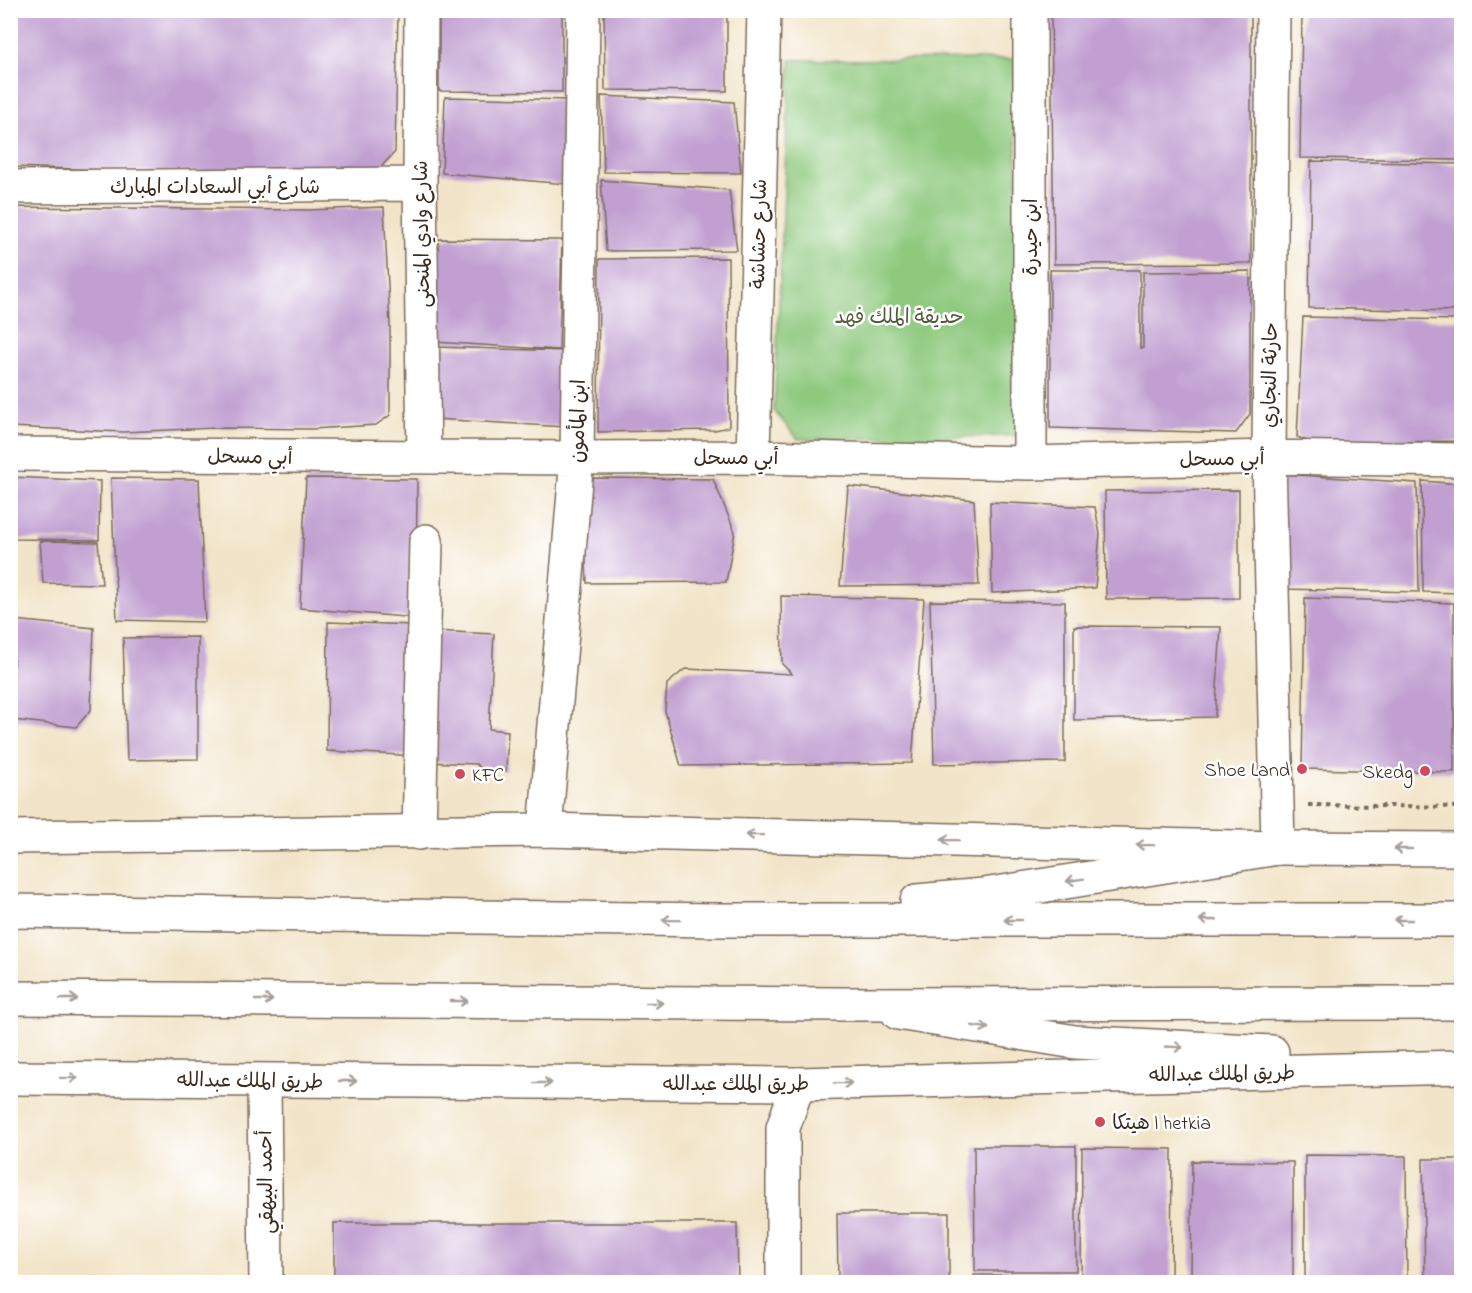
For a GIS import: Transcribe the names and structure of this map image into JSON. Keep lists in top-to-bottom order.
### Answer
{
  "streets": {
    "main road": [
      "شارع أبي السعادات المبارك",
      "شارع وادي المنحنى",
      "شارع حشاشة",
      "ابن حيدرة",
      "حارثة النجاري",
      "ابن المأمون",
      "أبي مسحل",
      "طريق الملك عبدالله",
      "أحمد البيهقي"
    ]
  },
  "crossings": [
    ["شارع أبي السعادات المبارك", "شارع وادي المنحنى"],
    ["شارع وادي المنحنى", "أبي مسحل"],
    ["شارع حشاشة", "أبي مسحل"],
    ["ابن حيدرة", "أبي مسحل"],
    ["حارثة النجاري", "أبي مسحل"],
    ["ابن المأمون", "أبي مسحل"],
    ["طريق الملك عبدالله", "أحمد البيهقي"]
  ],
  "parks": ["حديقة الملك فهد"],
  "places": [
    "Shoe Land",
    "Skedg",
    "KFC",
    "هيتكا | hetkia"
  ]
}
